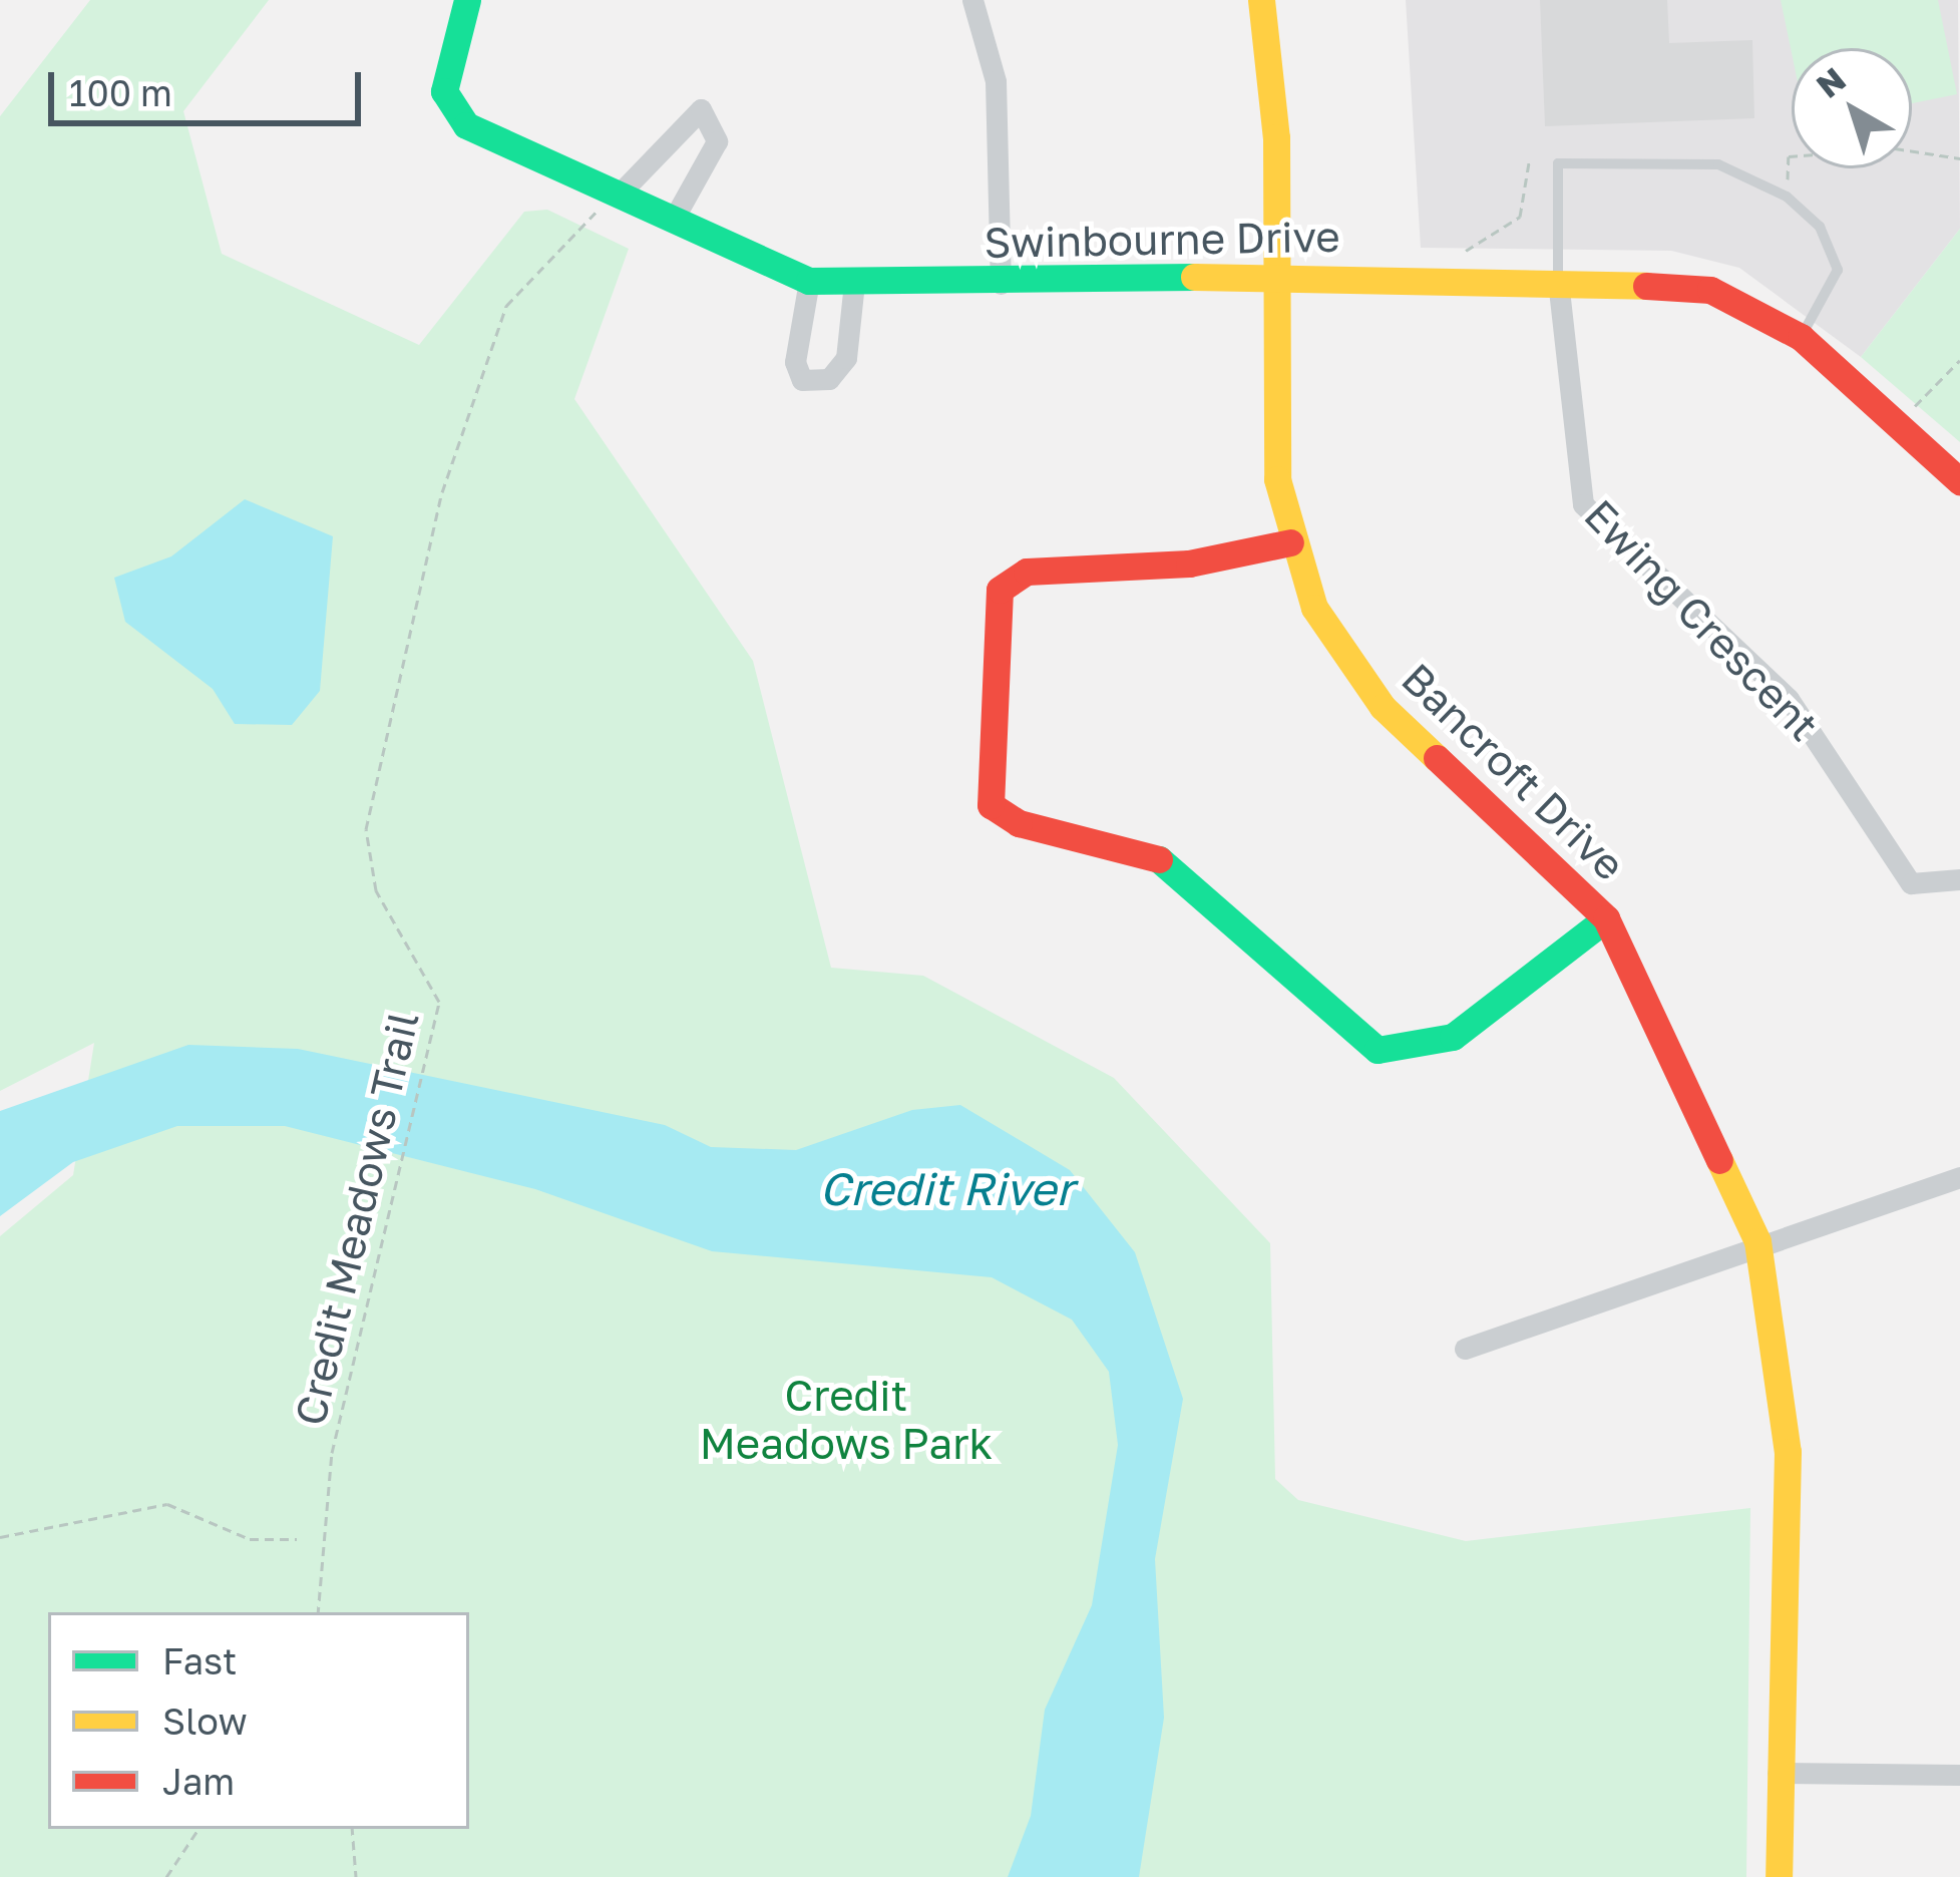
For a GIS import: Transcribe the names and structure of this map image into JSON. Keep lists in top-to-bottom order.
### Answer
{
  "streets": {
    "street": ["Swinbourne Drive", "Ewing Crescent", "Bancroft Drive"],
    "path": ["Credit Meadows Trail"]
  },
  "crossings": [
    ["Swinbourne Drive", "Ewing Crescent"],
    ["Swinbourne Drive", "Bancroft Drive"],
    ["Swinbourne Drive", "Credit Meadows Trail"]
  ],
  "water": ["Credit River"],
  "parks": ["Credit Meadows Park"],
  "legend": ["Fast", "Slow", "Jam"],
  "scale_bar": "100 m",
  "north": "top left"
}
